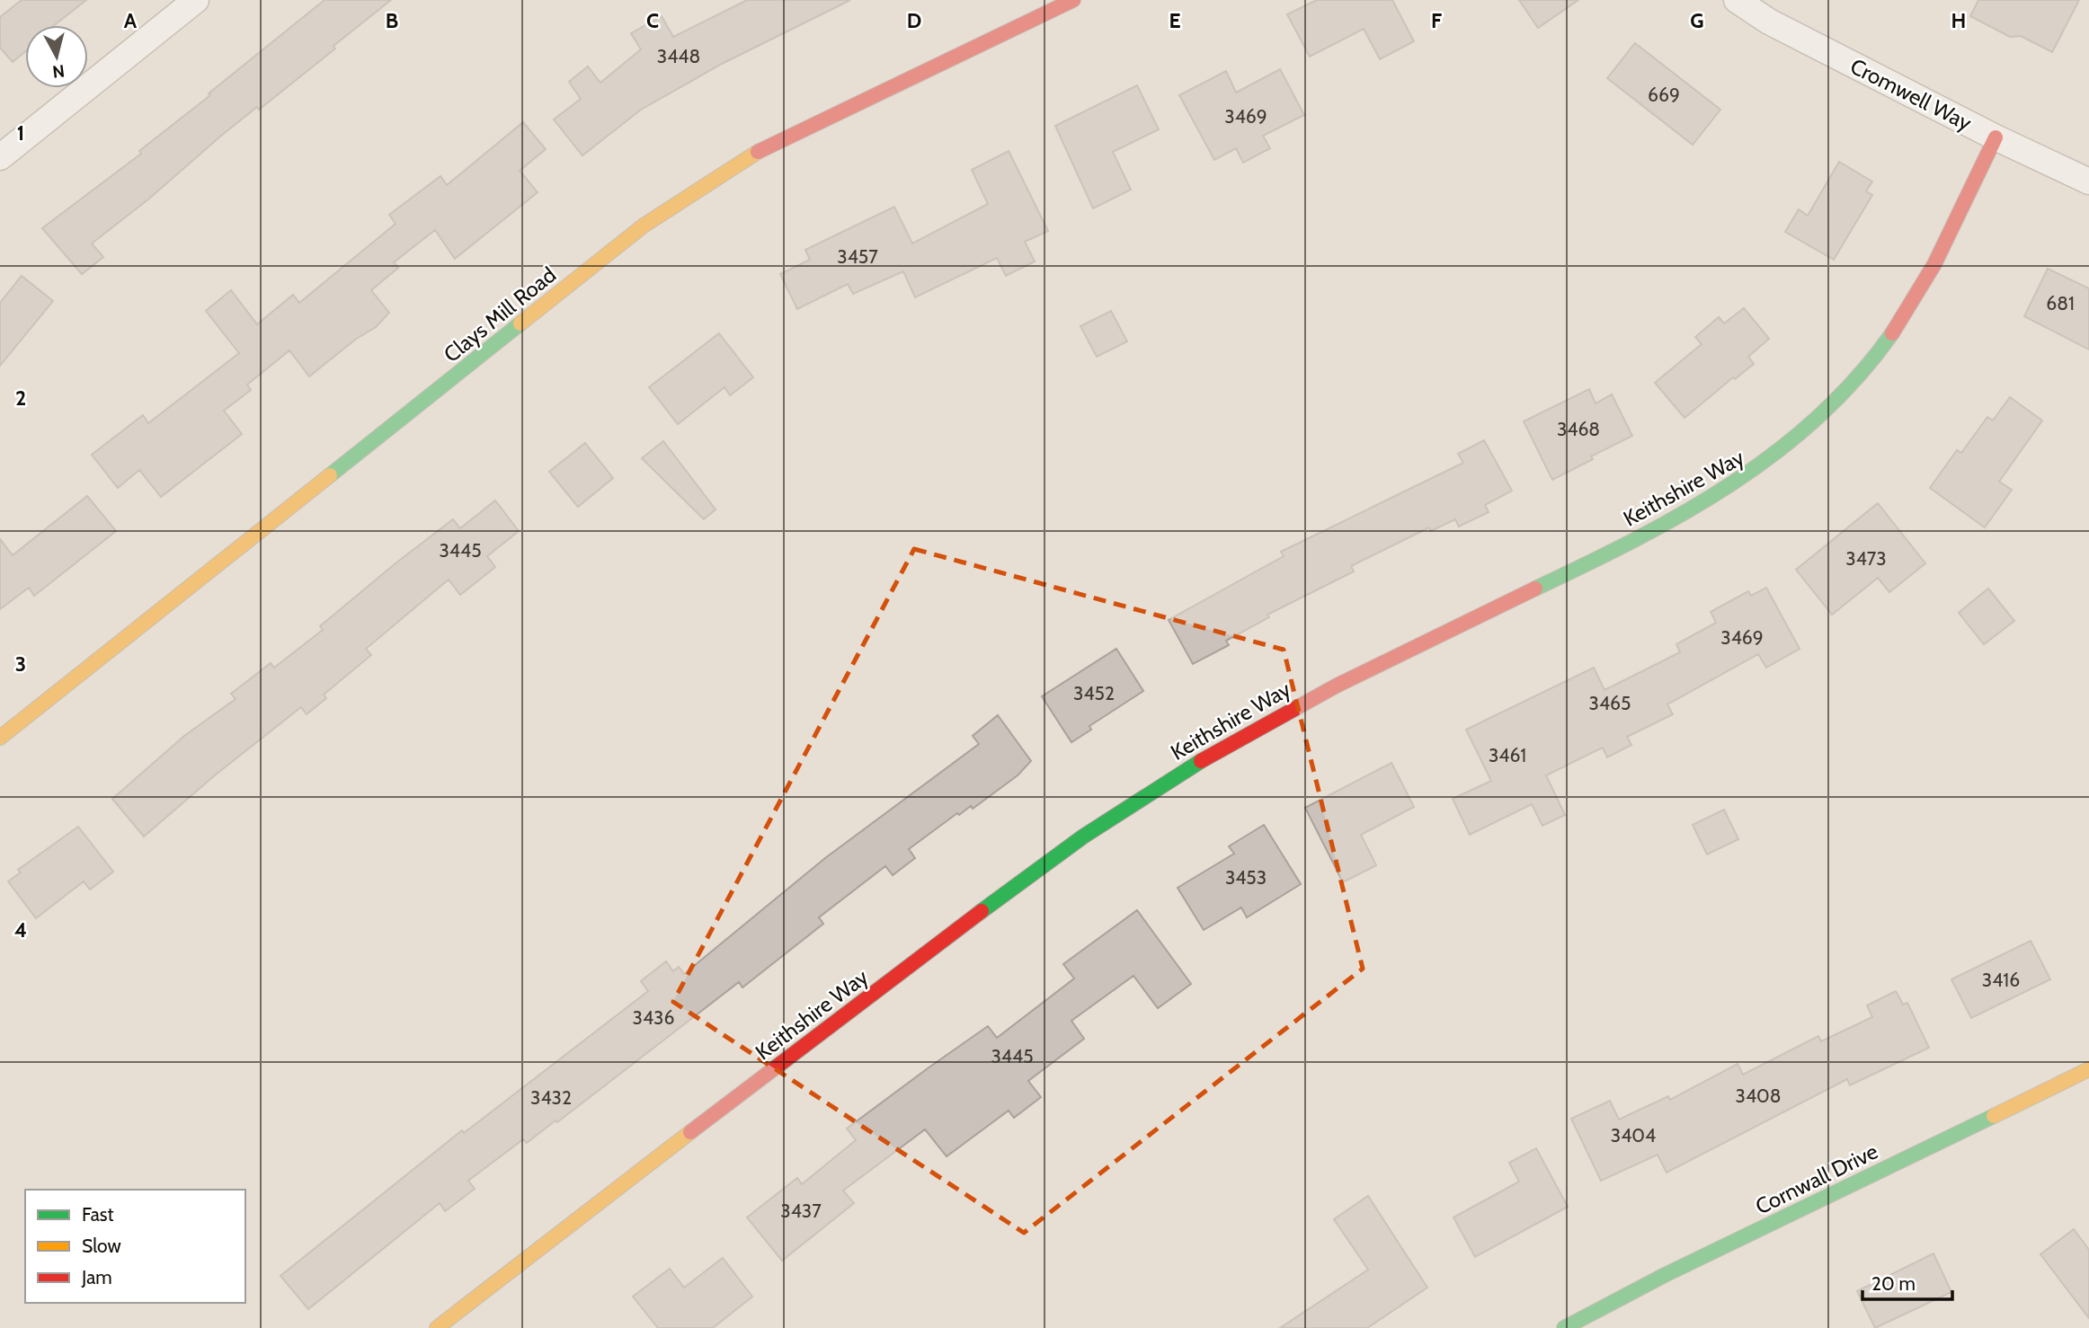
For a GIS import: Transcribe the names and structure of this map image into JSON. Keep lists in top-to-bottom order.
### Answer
{
  "streets": {
    "street": [
      "Cromwell Way",
      "Clays Mill Road",
      "Keithshire Way",
      "Cornwall Drive"
    ]
  },
  "crossings": [
    ["Cromwell Way", "Keithshire Way"]
  ],
  "house_numbers": [
    "3448",
    "669",
    "3469",
    "3457",
    "681",
    "3468",
    "3445",
    "3473",
    "3469",
    "3452",
    "3465",
    "3461",
    "3453",
    "3416",
    "3436",
    "3445",
    "3408",
    "3432",
    "3404",
    "3437"
  ],
  "legend": ["Fast", "Slow", "Jam"],
  "scale_bar": "20 m",
  "north": "bottom",
  "grid": {
    "columns": [
      "A",
      "B",
      "C",
      "D",
      "E",
      "F",
      "G",
      "H"
    ],
    "rows": [
      "1",
      "2",
      "3",
      "4"
    ]
  }
}
